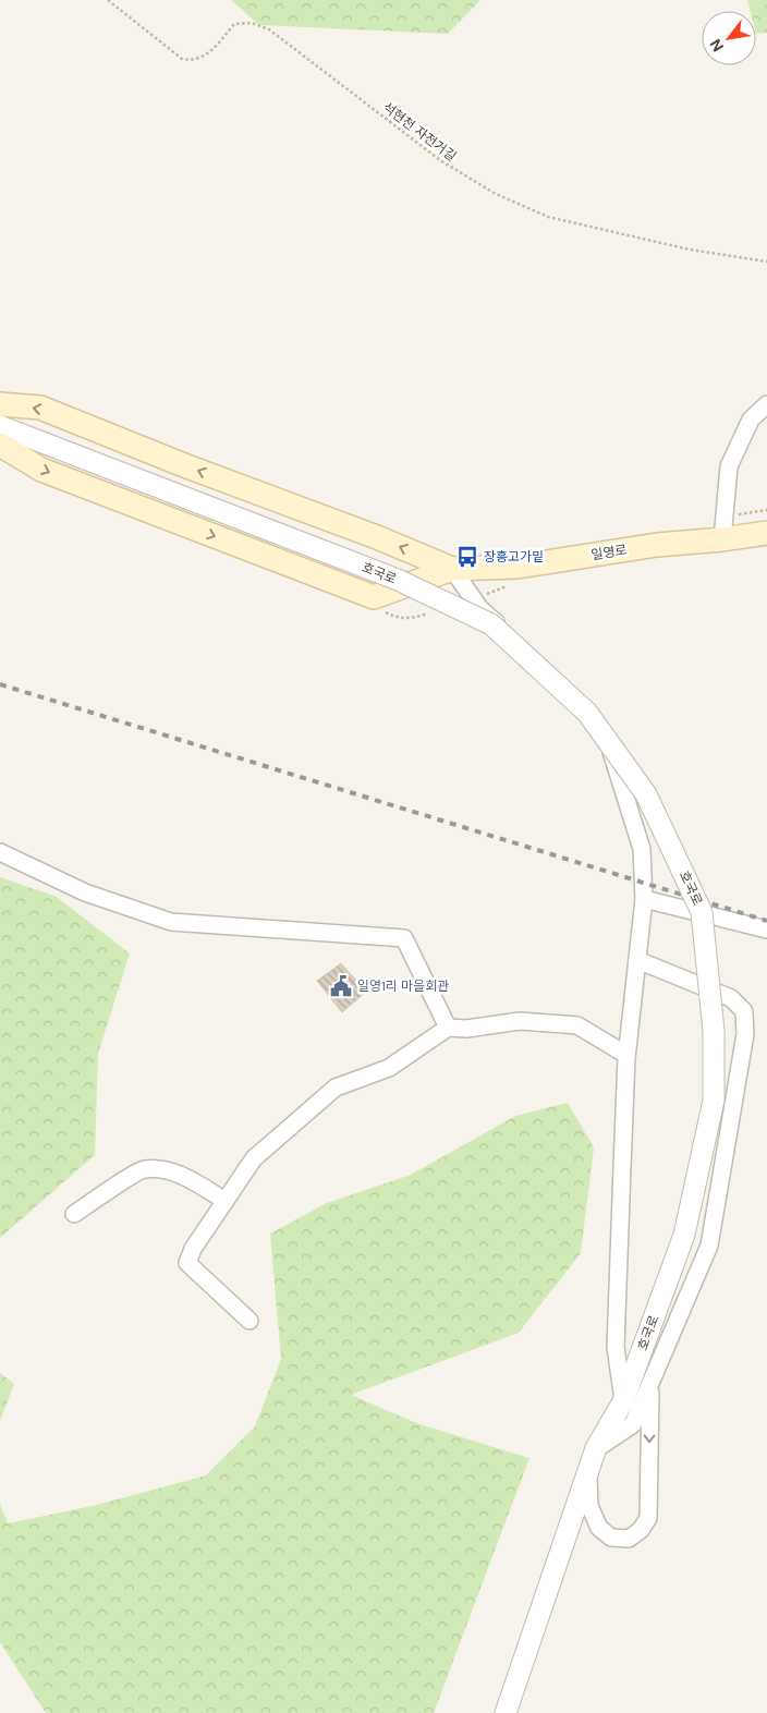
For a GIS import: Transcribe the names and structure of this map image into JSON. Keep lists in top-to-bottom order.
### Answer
{
  "streets": {
    "main road": ["일영로"],
    "street": ["호국로"],
    "path": ["석현천 자전거길"]
  },
  "places": {
    "bus stop": ["장흥고가밑"],
    "public building": ["일영1리 마을회관"]
  },
  "north": "bottom left"
}
